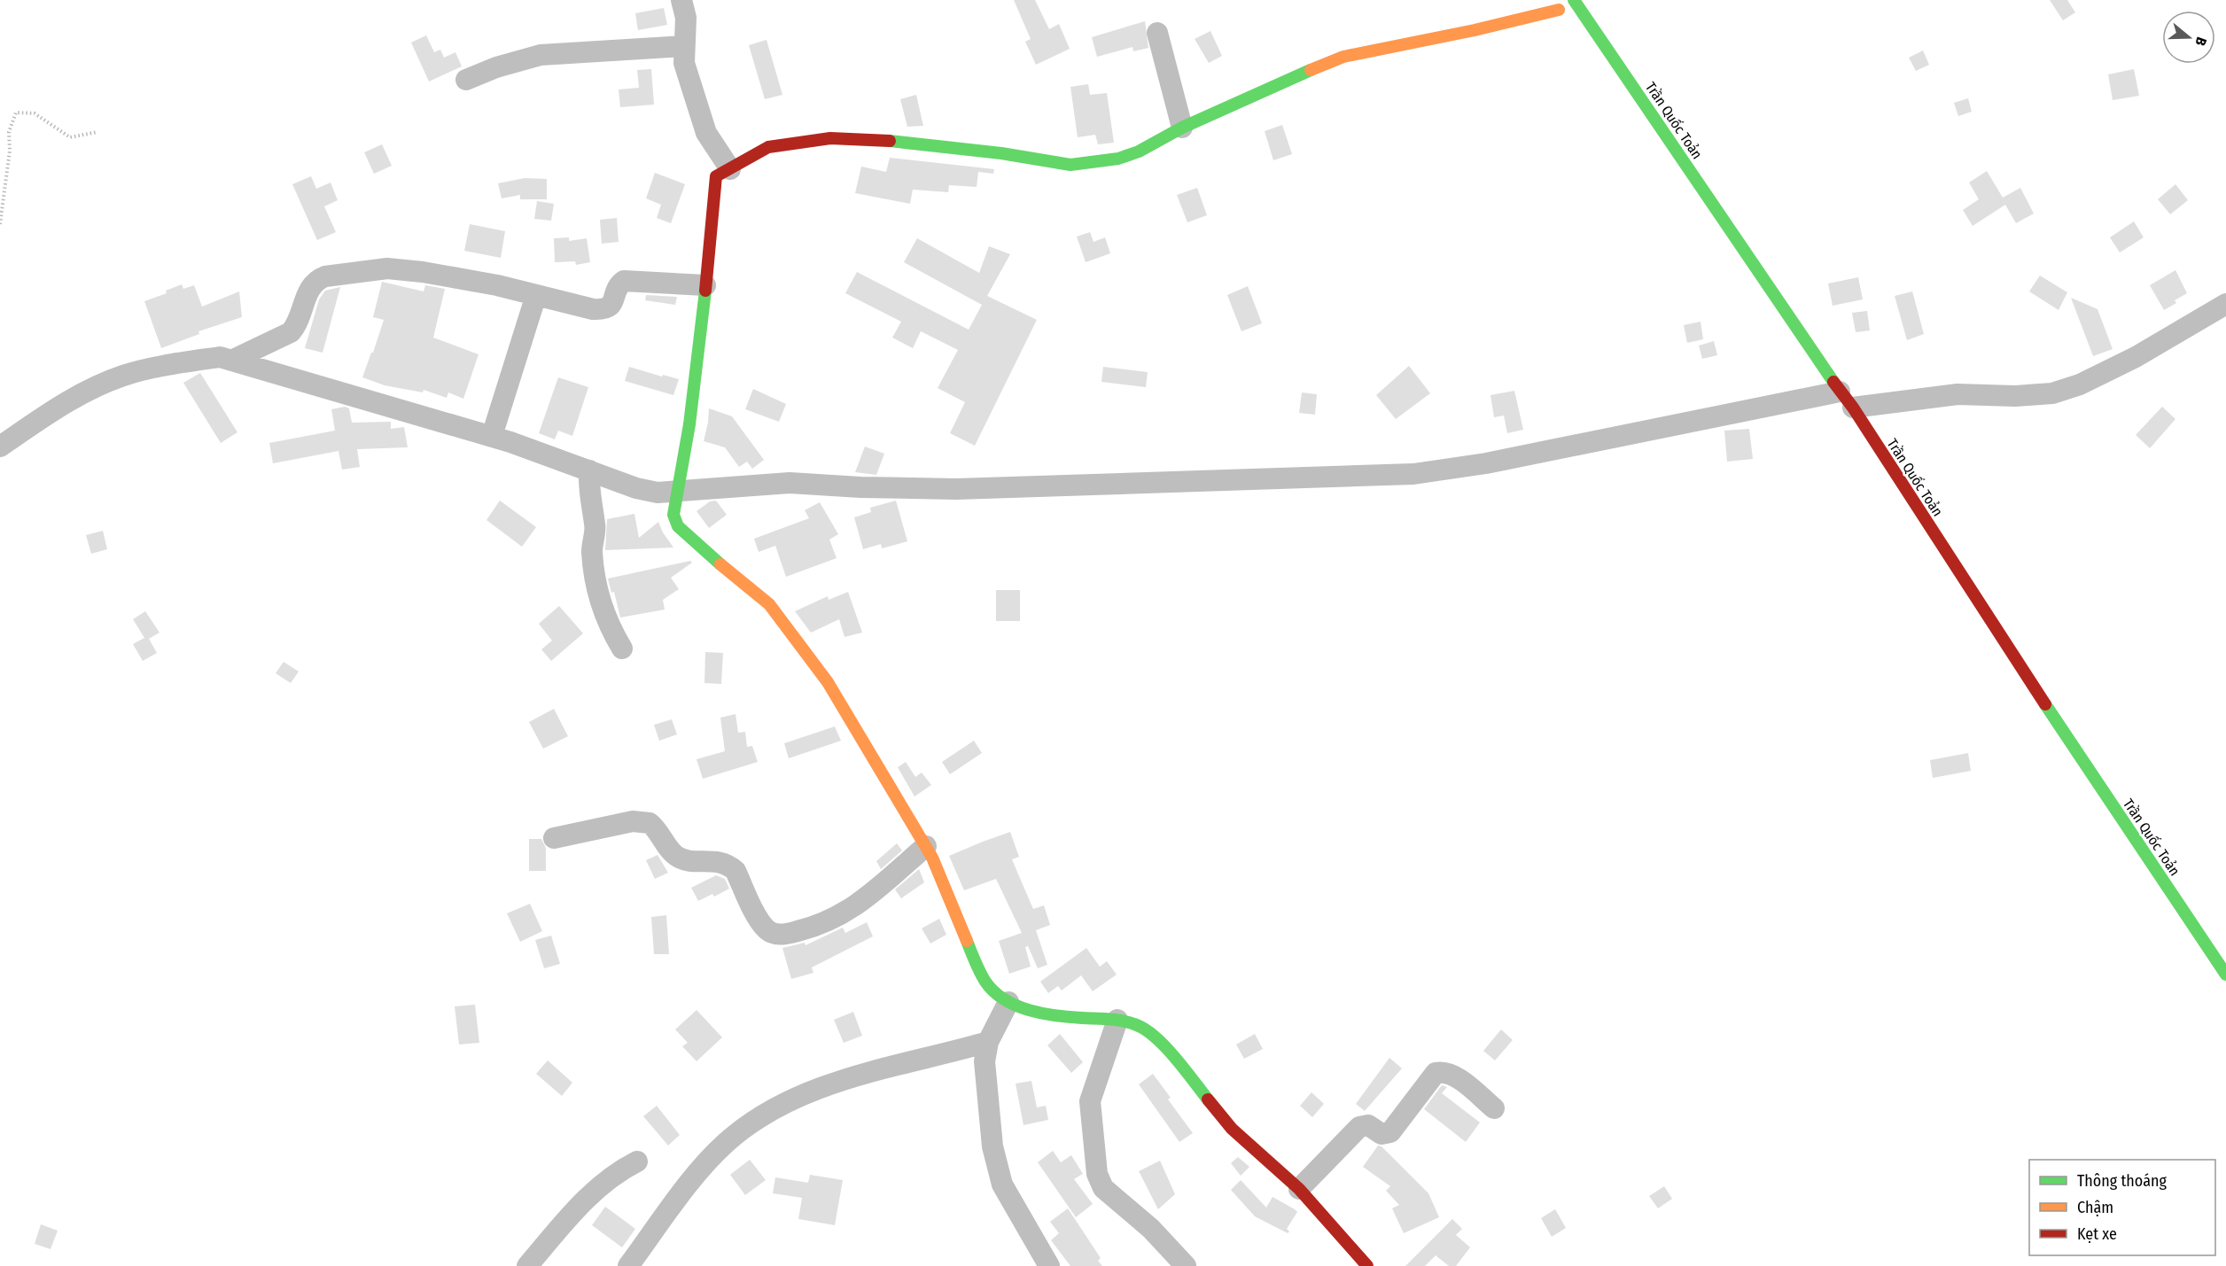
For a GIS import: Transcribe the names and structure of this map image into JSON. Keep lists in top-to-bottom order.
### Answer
{
  "streets": {
    "street": ["Trần Quốc Toản"]
  },
  "legend": ["Thông thoáng", "Chậm", "Kẹt xe"],
  "north": "right"
}
